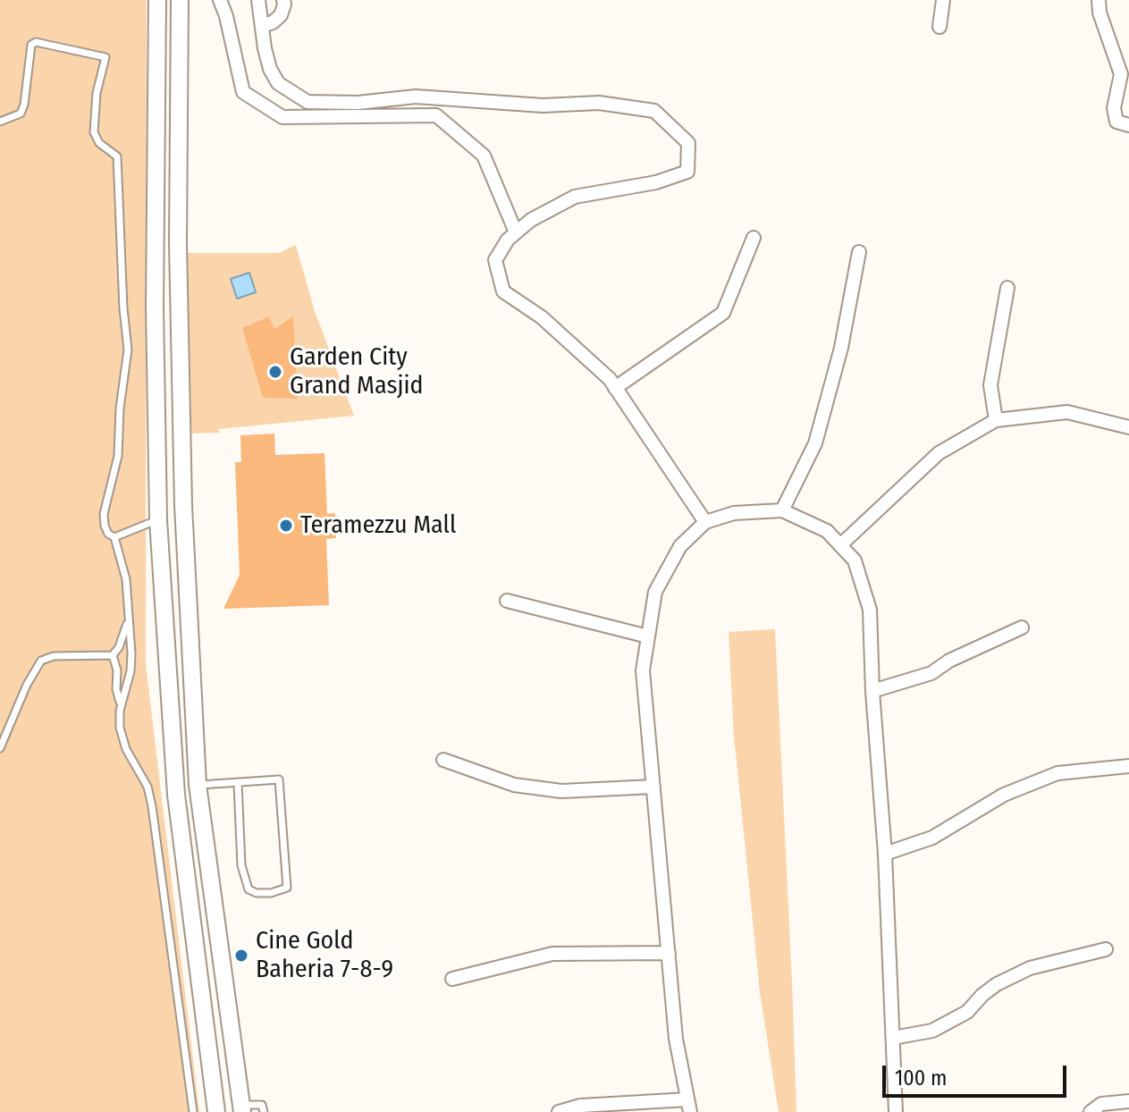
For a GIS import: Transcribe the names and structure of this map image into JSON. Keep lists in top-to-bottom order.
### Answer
{
  "places": ["Garden City Grand Masjid", "Teramezzu Mall", "Cine Gold Baheria 7-8-9"],
  "scale_bar": "100 m"
}
